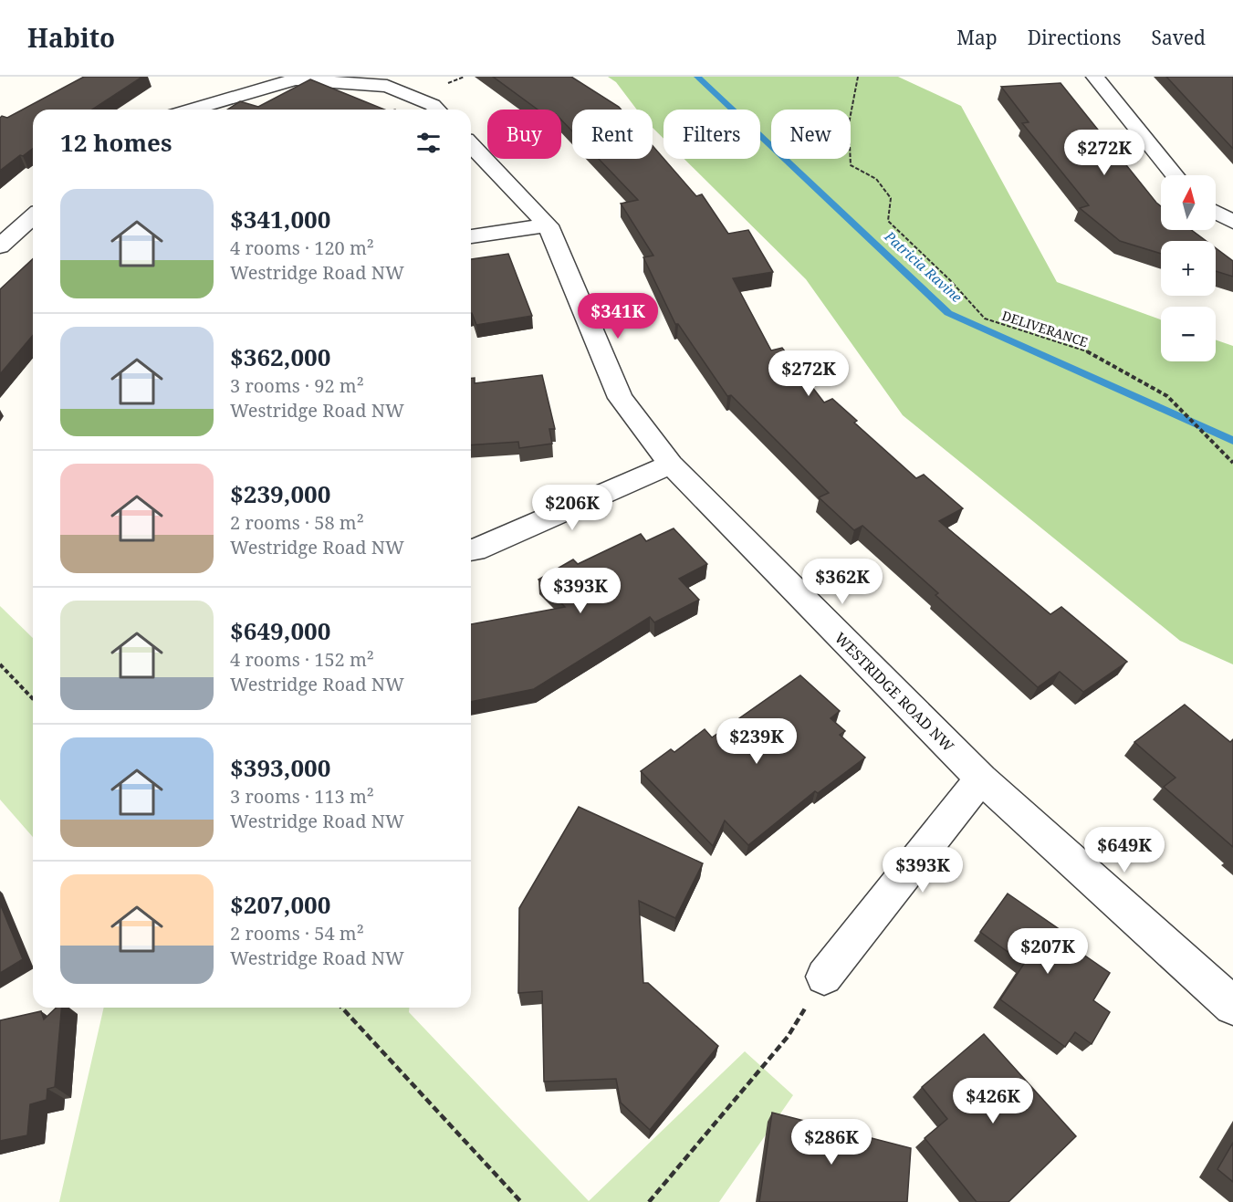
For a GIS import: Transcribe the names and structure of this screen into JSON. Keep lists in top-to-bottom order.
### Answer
{
  "streets": {
    "street": ["WESTRIDGE ROAD NW"],
    "path": ["DELIVERANCE"]
  },
  "water": ["Patricia Ravine"],
  "north": "top",
  "page": {
    "header": "Habito",
    "nav": ["Map", "Directions", "Saved"],
    "chip": [
      "Buy",
      "Rent",
      "Filters",
      "New"
    ],
    "heading": "12 homes",
    "price": [
      "$272K",
      "$341K",
      "$272K",
      "$206K",
      "$362K",
      "$393K",
      "$239K",
      "$649K",
      "$393K",
      "$207K",
      "$426K",
      "$286K"
    ],
    "map_buttons": ["+", "−"],
    "list": [
      {
        "name": "$341,000",
        "note": "4 rooms · 120 m² · Westridge Road NW"
      },
      {
        "name": "$362,000",
        "note": "3 rooms · 92 m² · Westridge Road NW"
      },
      {
        "name": "$239,000",
        "note": "2 rooms · 58 m² · Westridge Road NW"
      },
      {
        "name": "$649,000",
        "note": "4 rooms · 152 m² · Westridge Road NW"
      },
      {
        "name": "$393,000",
        "note": "3 rooms · 113 m² · Westridge Road NW"
      },
      {
        "name": "$207,000",
        "note": "2 rooms · 54 m² · Westridge Road NW"
      }
    ]
  }
}
